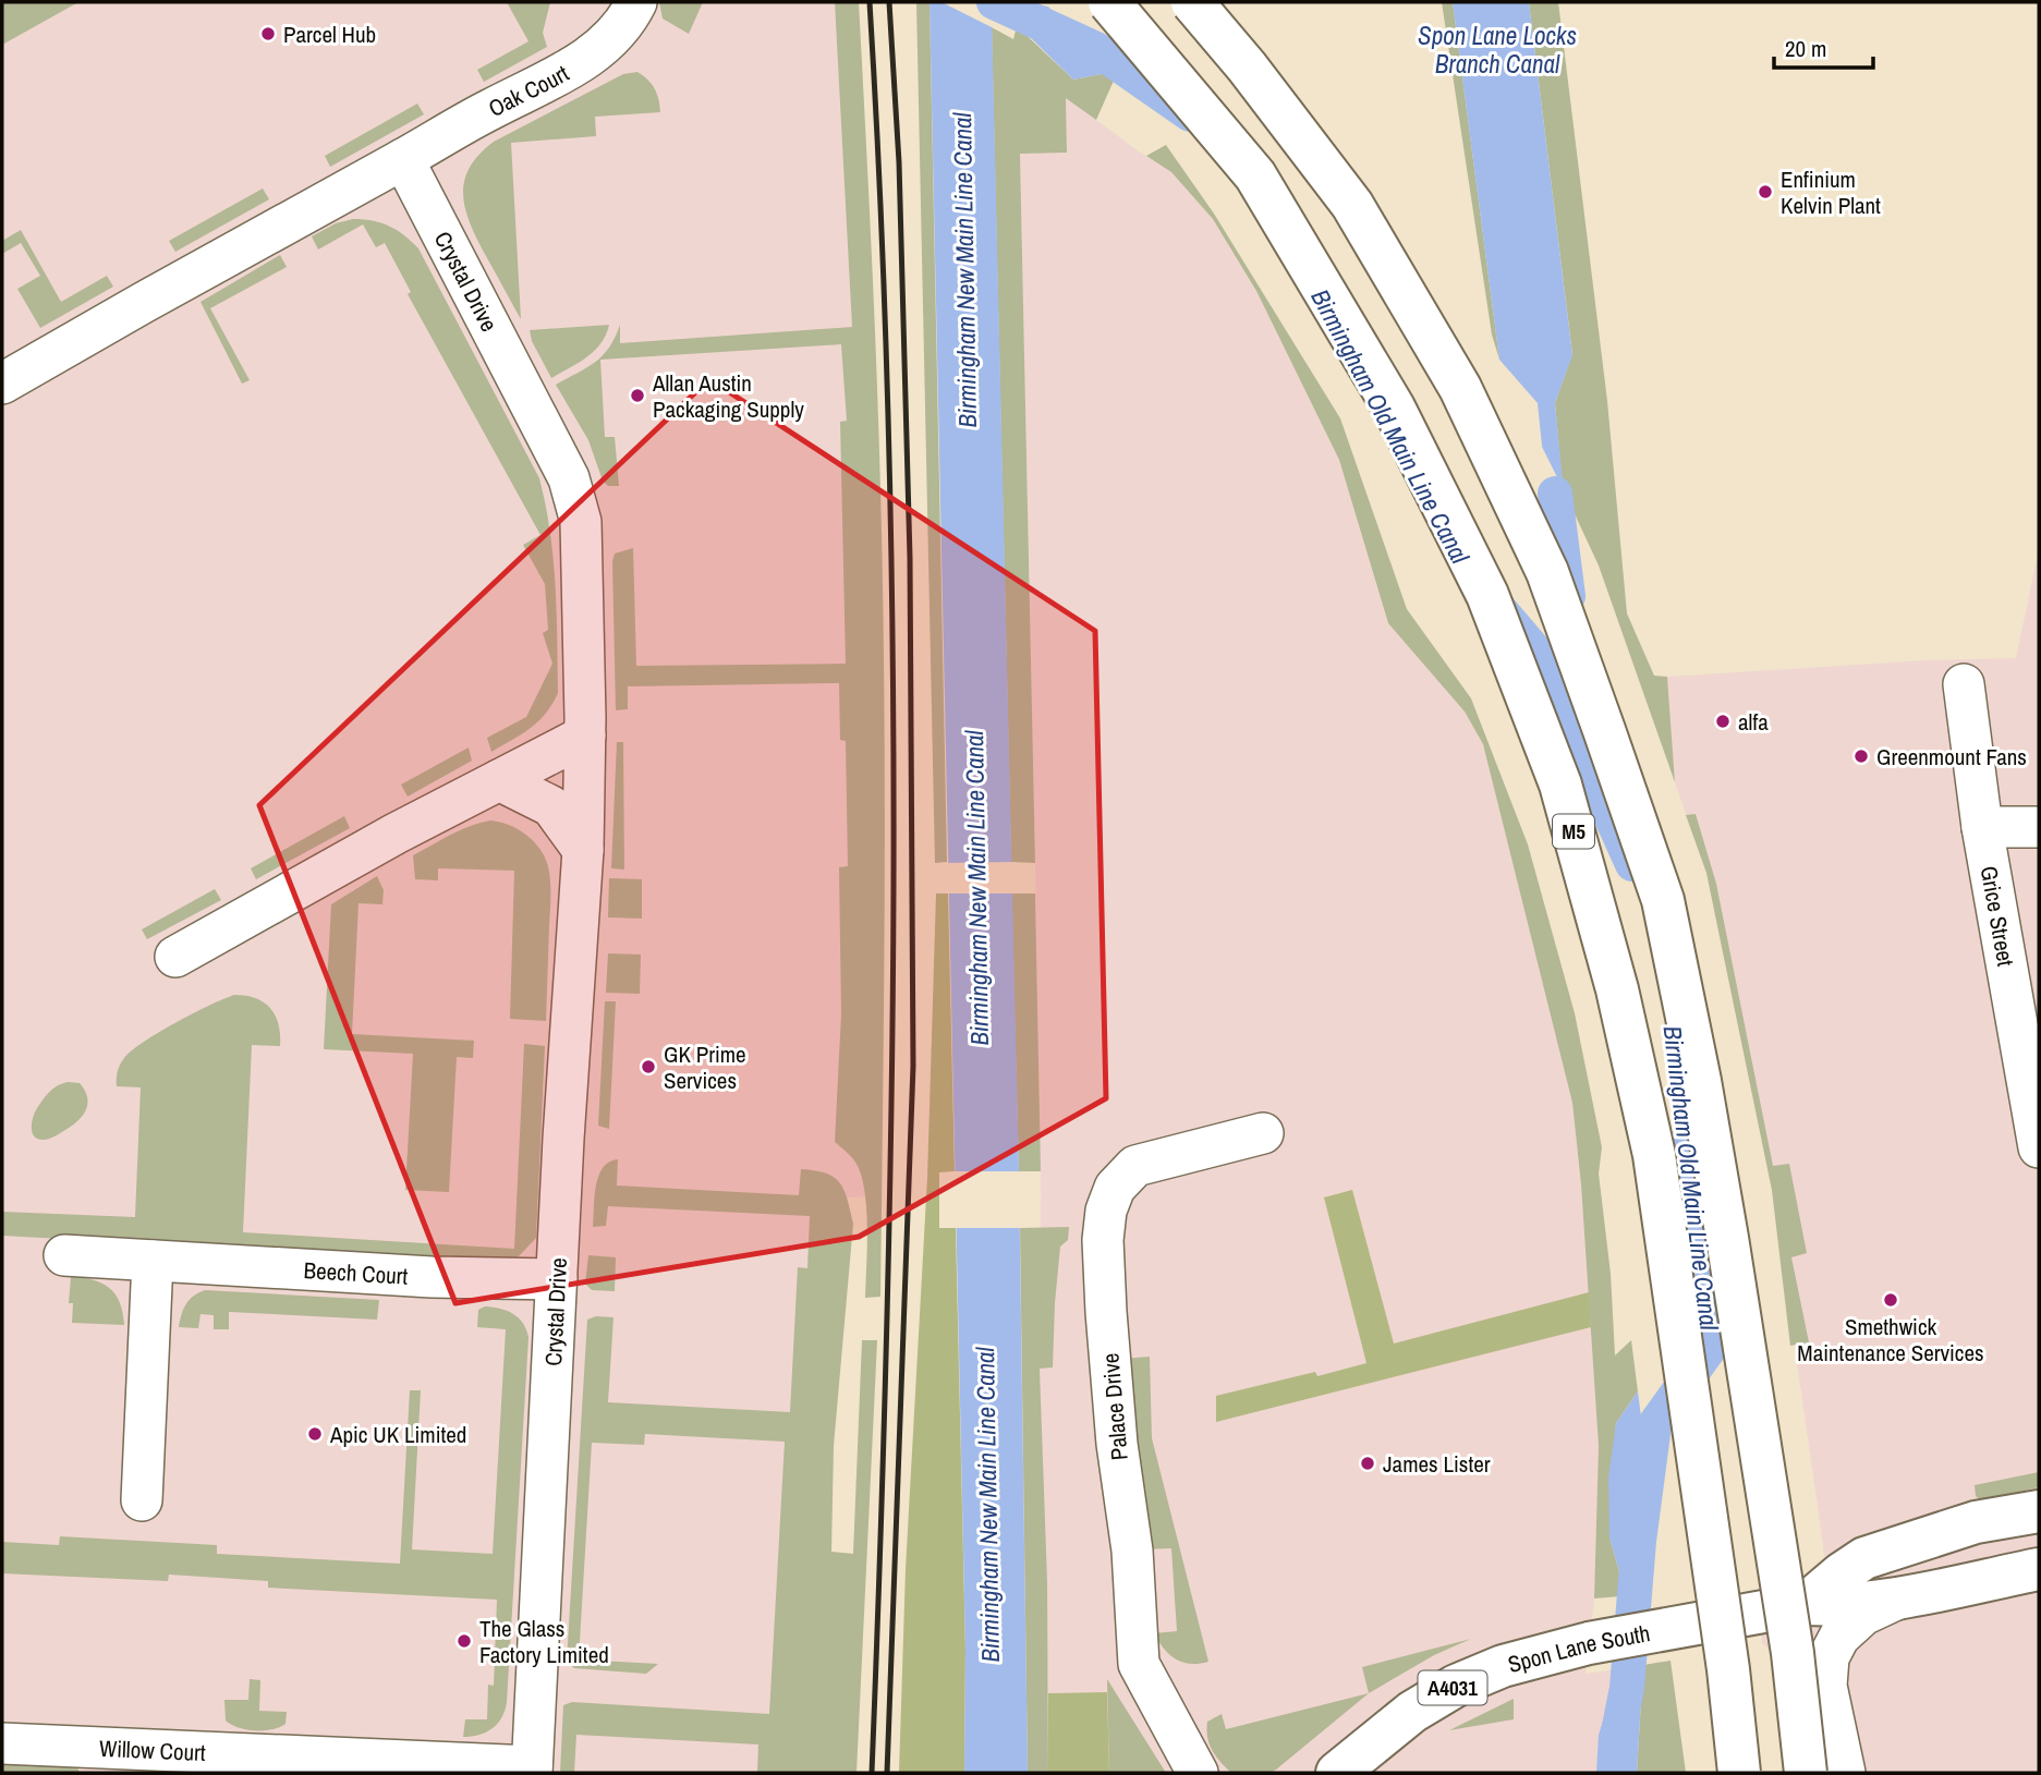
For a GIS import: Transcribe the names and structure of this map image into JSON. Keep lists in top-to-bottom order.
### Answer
{
  "streets": {
    "main road": ["M5", "Spon Lane South", "A4031"],
    "street": [
      "Oak Court",
      "Crystal Drive",
      "Grice Street",
      "Beech Court",
      "Palace Drive",
      "Willow Court"
    ]
  },
  "crossings": [
    ["Oak Court", "Crystal Drive"],
    ["Crystal Drive", "Beech Court"],
    ["Crystal Drive", "Willow Court"]
  ],
  "water": ["Spon Lane Locks Branch Canal", "Birmingham New Main Line Canal", "Birmingham Old Main Line Canal"],
  "places": [
    "Parcel Hub",
    "Enfinium Kelvin Plant",
    "Allan Austin Packaging Supply",
    "alfa",
    "Greenmount Fans",
    "GK Prime Services",
    "Smethwick Maintenance Services",
    "Apic UK Limited",
    "James Lister",
    "The Glass Factory Limited"
  ],
  "scale_bar": "20 m"
}
